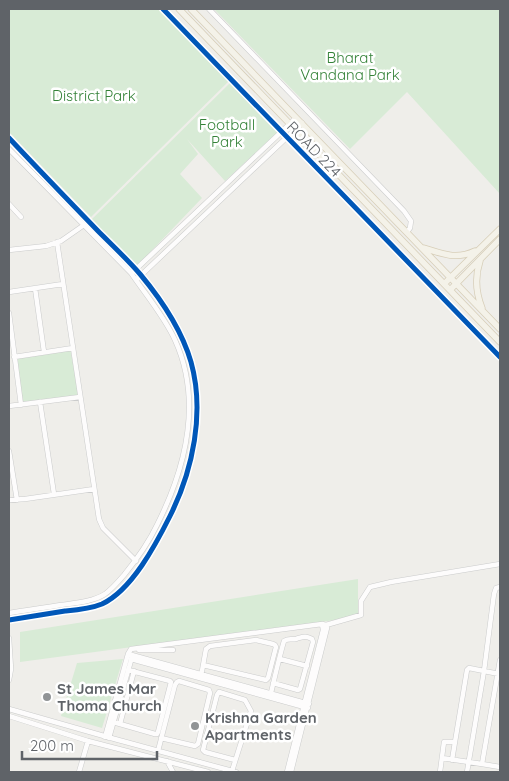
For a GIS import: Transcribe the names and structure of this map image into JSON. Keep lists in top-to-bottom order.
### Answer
{
  "streets": {
    "main road": ["ROAD 224"]
  },
  "parks": ["Bharat Vandana Park", "District Park", "Football Park"],
  "places": ["St James Mar Thoma Church", "Krishna Garden Apartments"],
  "scale_bar": "200 m"
}
